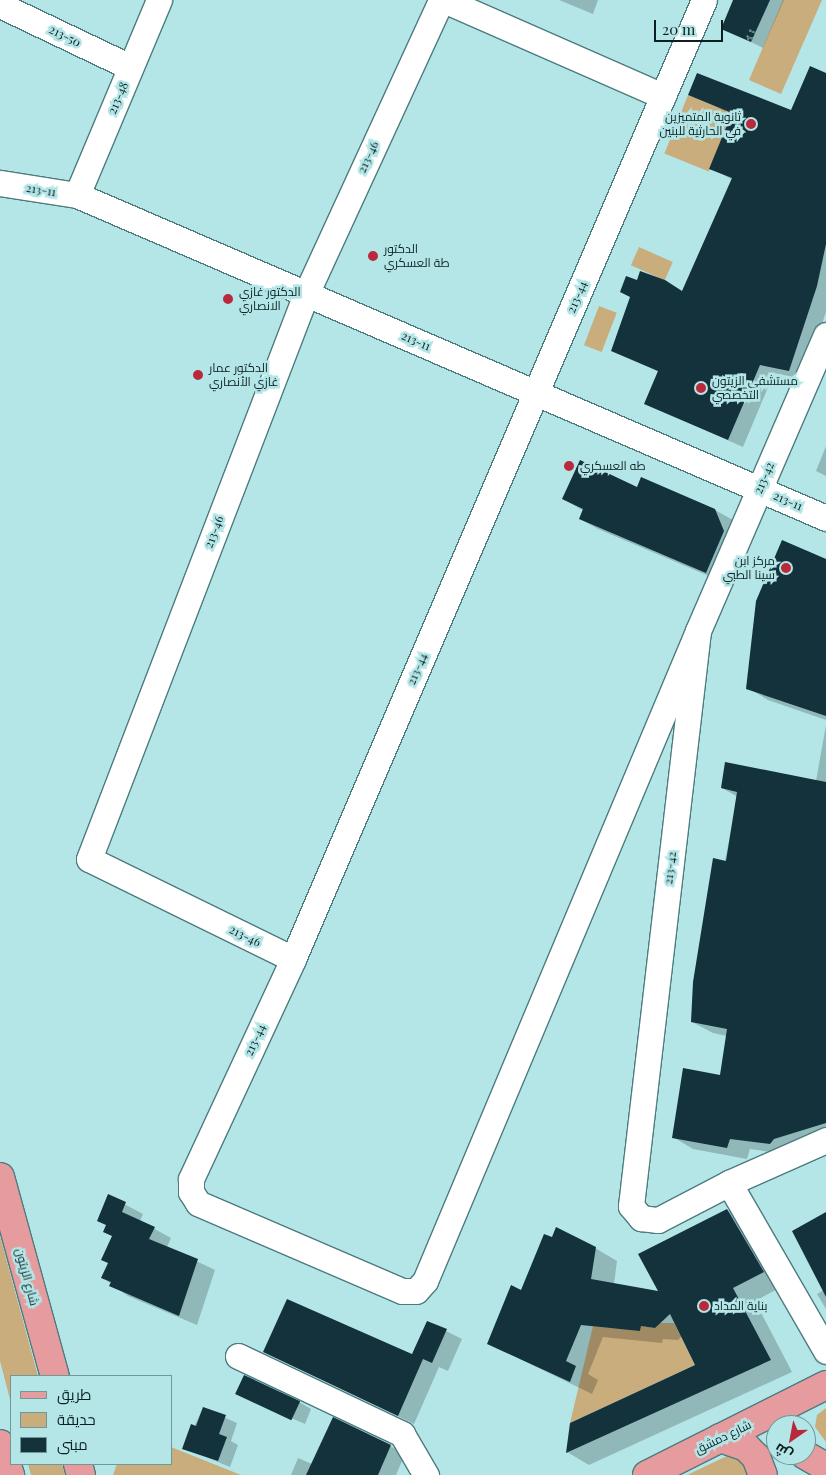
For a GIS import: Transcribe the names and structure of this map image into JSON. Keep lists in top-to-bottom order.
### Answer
{
  "streets": {
    "main road": ["شارع الزيتون", "شارع دمشق"],
    "street": [
      "213-50",
      "213-48",
      "213-46",
      "213-11",
      "213-44",
      "213-42"
    ]
  },
  "crossings": [
    ["213-50", "213-48"],
    ["213-48", "213-11"],
    ["213-46", "213-11"],
    ["213-46", "213-44"],
    ["213-11", "213-44"],
    ["213-11", "213-42"],
    ["213-44", "213-42"]
  ],
  "places": [
    "ثانوية المتميزين في الحارثية للبنين",
    "الدكتور طة العسكري",
    "الدكتور غازي الانصاري",
    "الدكتور عمار غازي الأنصاري",
    "مستشفى الزيتون التخصصي",
    "طه العسكري",
    "مركز ابن سينا الطبي",
    "بناية المداد"
  ],
  "legend": ["طريق", "حديقة", "مبنى"],
  "scale_bar": "20 m",
  "north": "bottom left"
}
